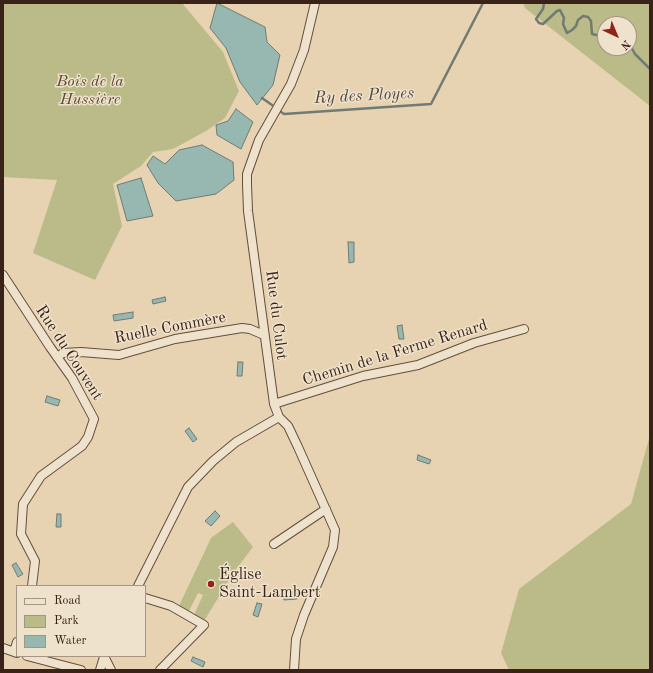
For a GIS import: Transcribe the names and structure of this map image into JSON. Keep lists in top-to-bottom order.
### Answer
{
  "streets": {
    "street": [
      "Rue du Culot",
      "Ruelle Commère",
      "Rue du Couvent",
      "Chemin de la Ferme Renard"
    ]
  },
  "crossings": [
    ["Rue du Culot", "Ruelle Commère"],
    ["Rue du Culot", "Chemin de la Ferme Renard"],
    ["Ruelle Commère", "Rue du Couvent"]
  ],
  "water": ["Ry des Ployes"],
  "parks": ["Bois de la Hussière"],
  "places": ["Église Saint-Lambert"],
  "legend": ["Road", "Park", "Water"],
  "north": "bottom right"
}
